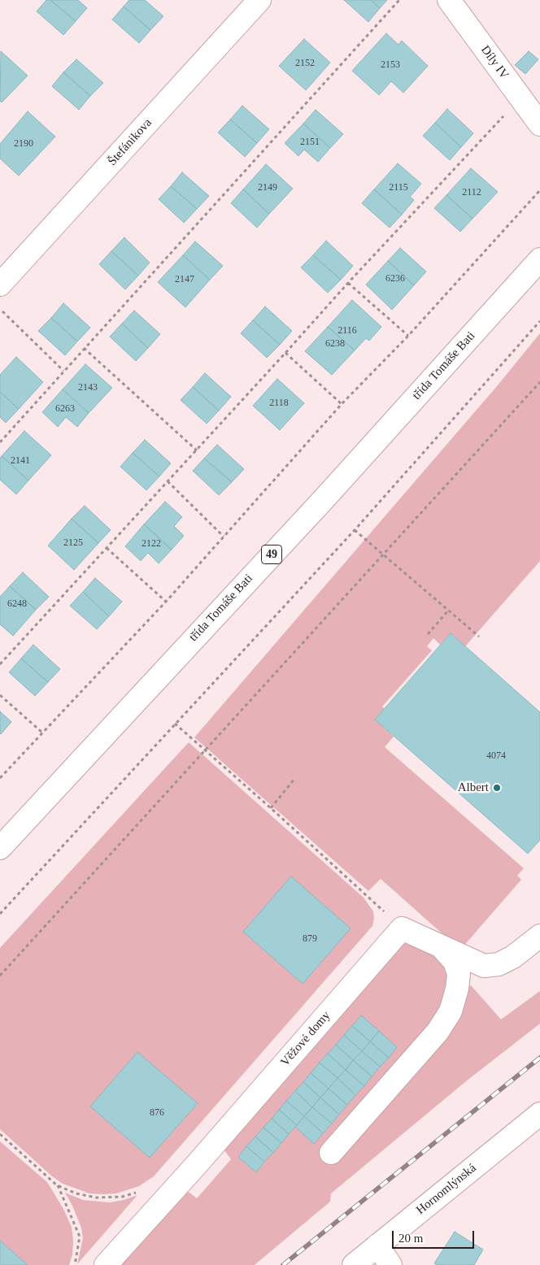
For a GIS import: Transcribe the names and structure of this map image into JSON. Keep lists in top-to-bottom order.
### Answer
{
  "streets": {
    "street": [
      "Díly IV",
      "Štefánikova",
      "třída Tomáše Bati",
      "49",
      "Věžové domy",
      "Hornomlýnská"
    ]
  },
  "places": ["Albert"],
  "house_numbers": [
    "2152",
    "2153",
    "2151",
    "2190",
    "2149",
    "2115",
    "2112",
    "6236",
    "2147",
    "2116",
    "6238",
    "2143",
    "2118",
    "6263",
    "2141",
    "2125",
    "2122",
    "6248",
    "4074",
    "879",
    "876"
  ],
  "scale_bar": "20 m"
}
